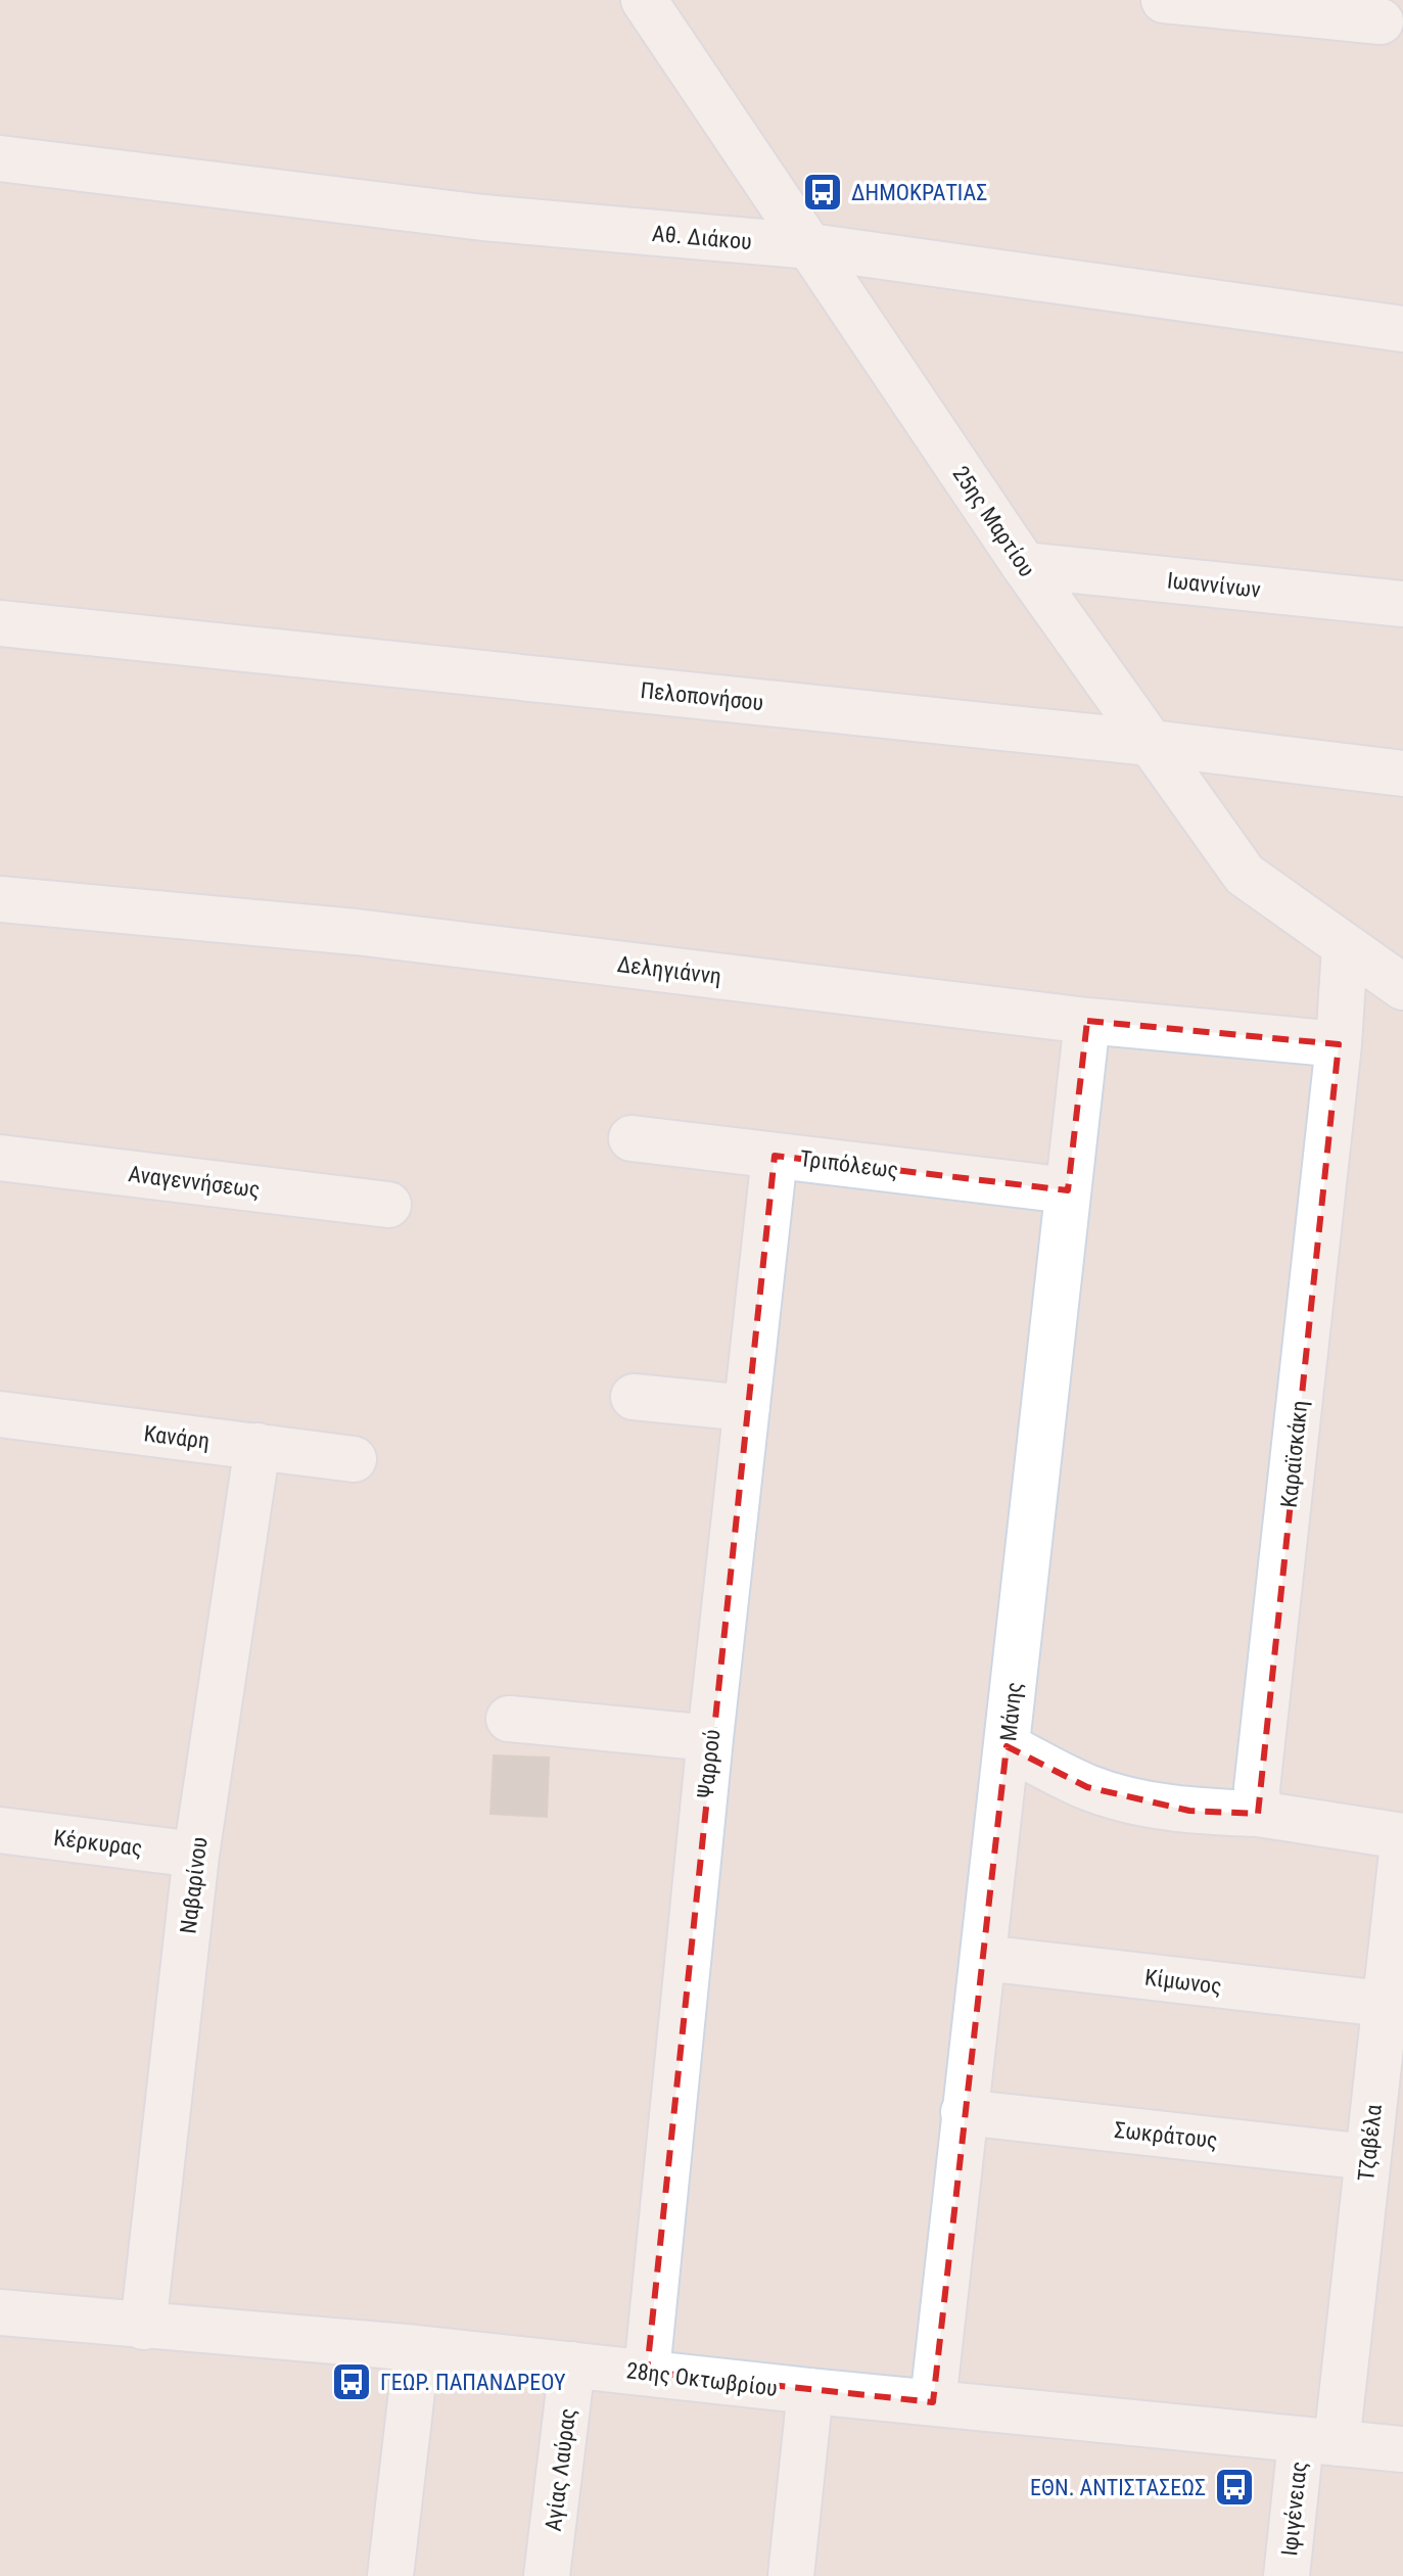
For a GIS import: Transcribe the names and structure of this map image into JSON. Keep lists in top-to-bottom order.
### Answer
{
  "streets": {
    "street": [
      "Αθ. Διάκου",
      "25ης Μαρτίου",
      "Ιωαννίνων",
      "Πελοπονήσου",
      "Δεληγιάννη",
      "Τριπόλεως",
      "Αναγεννήσεως",
      "Κανάρη",
      "Καραϊσκάκη",
      "Μάνης",
      "Ψαρρού",
      "Κέρκυρας",
      "Ναβαρίνου",
      "Κίμωνος",
      "Σωκράτους",
      "Τζαβέλα",
      "28ης Οκτωβρίου",
      "Αγίας Λαύρας",
      "Ιφιγένειας"
    ]
  },
  "crossings": [
    ["Αθ. Διάκου", "25ης Μαρτίου"],
    ["25ης Μαρτίου", "Ιωαννίνων"],
    ["25ης Μαρτίου", "Πελοπονήσου"],
    ["25ης Μαρτίου", "Καραϊσκάκη"],
    ["Δεληγιάννη", "Καραϊσκάκη"],
    ["Δεληγιάννη", "Μάνης"],
    ["Τριπόλεως", "Μάνης"],
    ["Τριπόλεως", "Ψαρρού"],
    ["Κανάρη", "Ναβαρίνου"],
    ["Μάνης", "Κίμωνος"],
    ["Μάνης", "Σωκράτους"],
    ["Μάνης", "28ης Οκτωβρίου"],
    ["Ψαρρού", "28ης Οκτωβρίου"],
    ["Κέρκυρας", "Ναβαρίνου"],
    ["Ναβαρίνου", "28ης Οκτωβρίου"],
    ["Κίμωνος", "Τζαβέλα"],
    ["Σωκράτους", "Τζαβέλα"],
    ["Τζαβέλα", "28ης Οκτωβρίου"],
    ["Τζαβέλα", "Ιφιγένειας"],
    ["28ης Οκτωβρίου", "Αγίας Λαύρας"],
    ["28ης Οκτωβρίου", "Ιφιγένειας"]
  ],
  "places": {
    "bus stop": ["ΔΗΜΟΚΡΑΤΙΑΣ", "ΓΕΩΡ. ΠΑΠΑΝΔΡΕΟΥ", "ΕΘΝ. ΑΝΤΙΣΤΑΣΕΩΣ"]
  }
}
